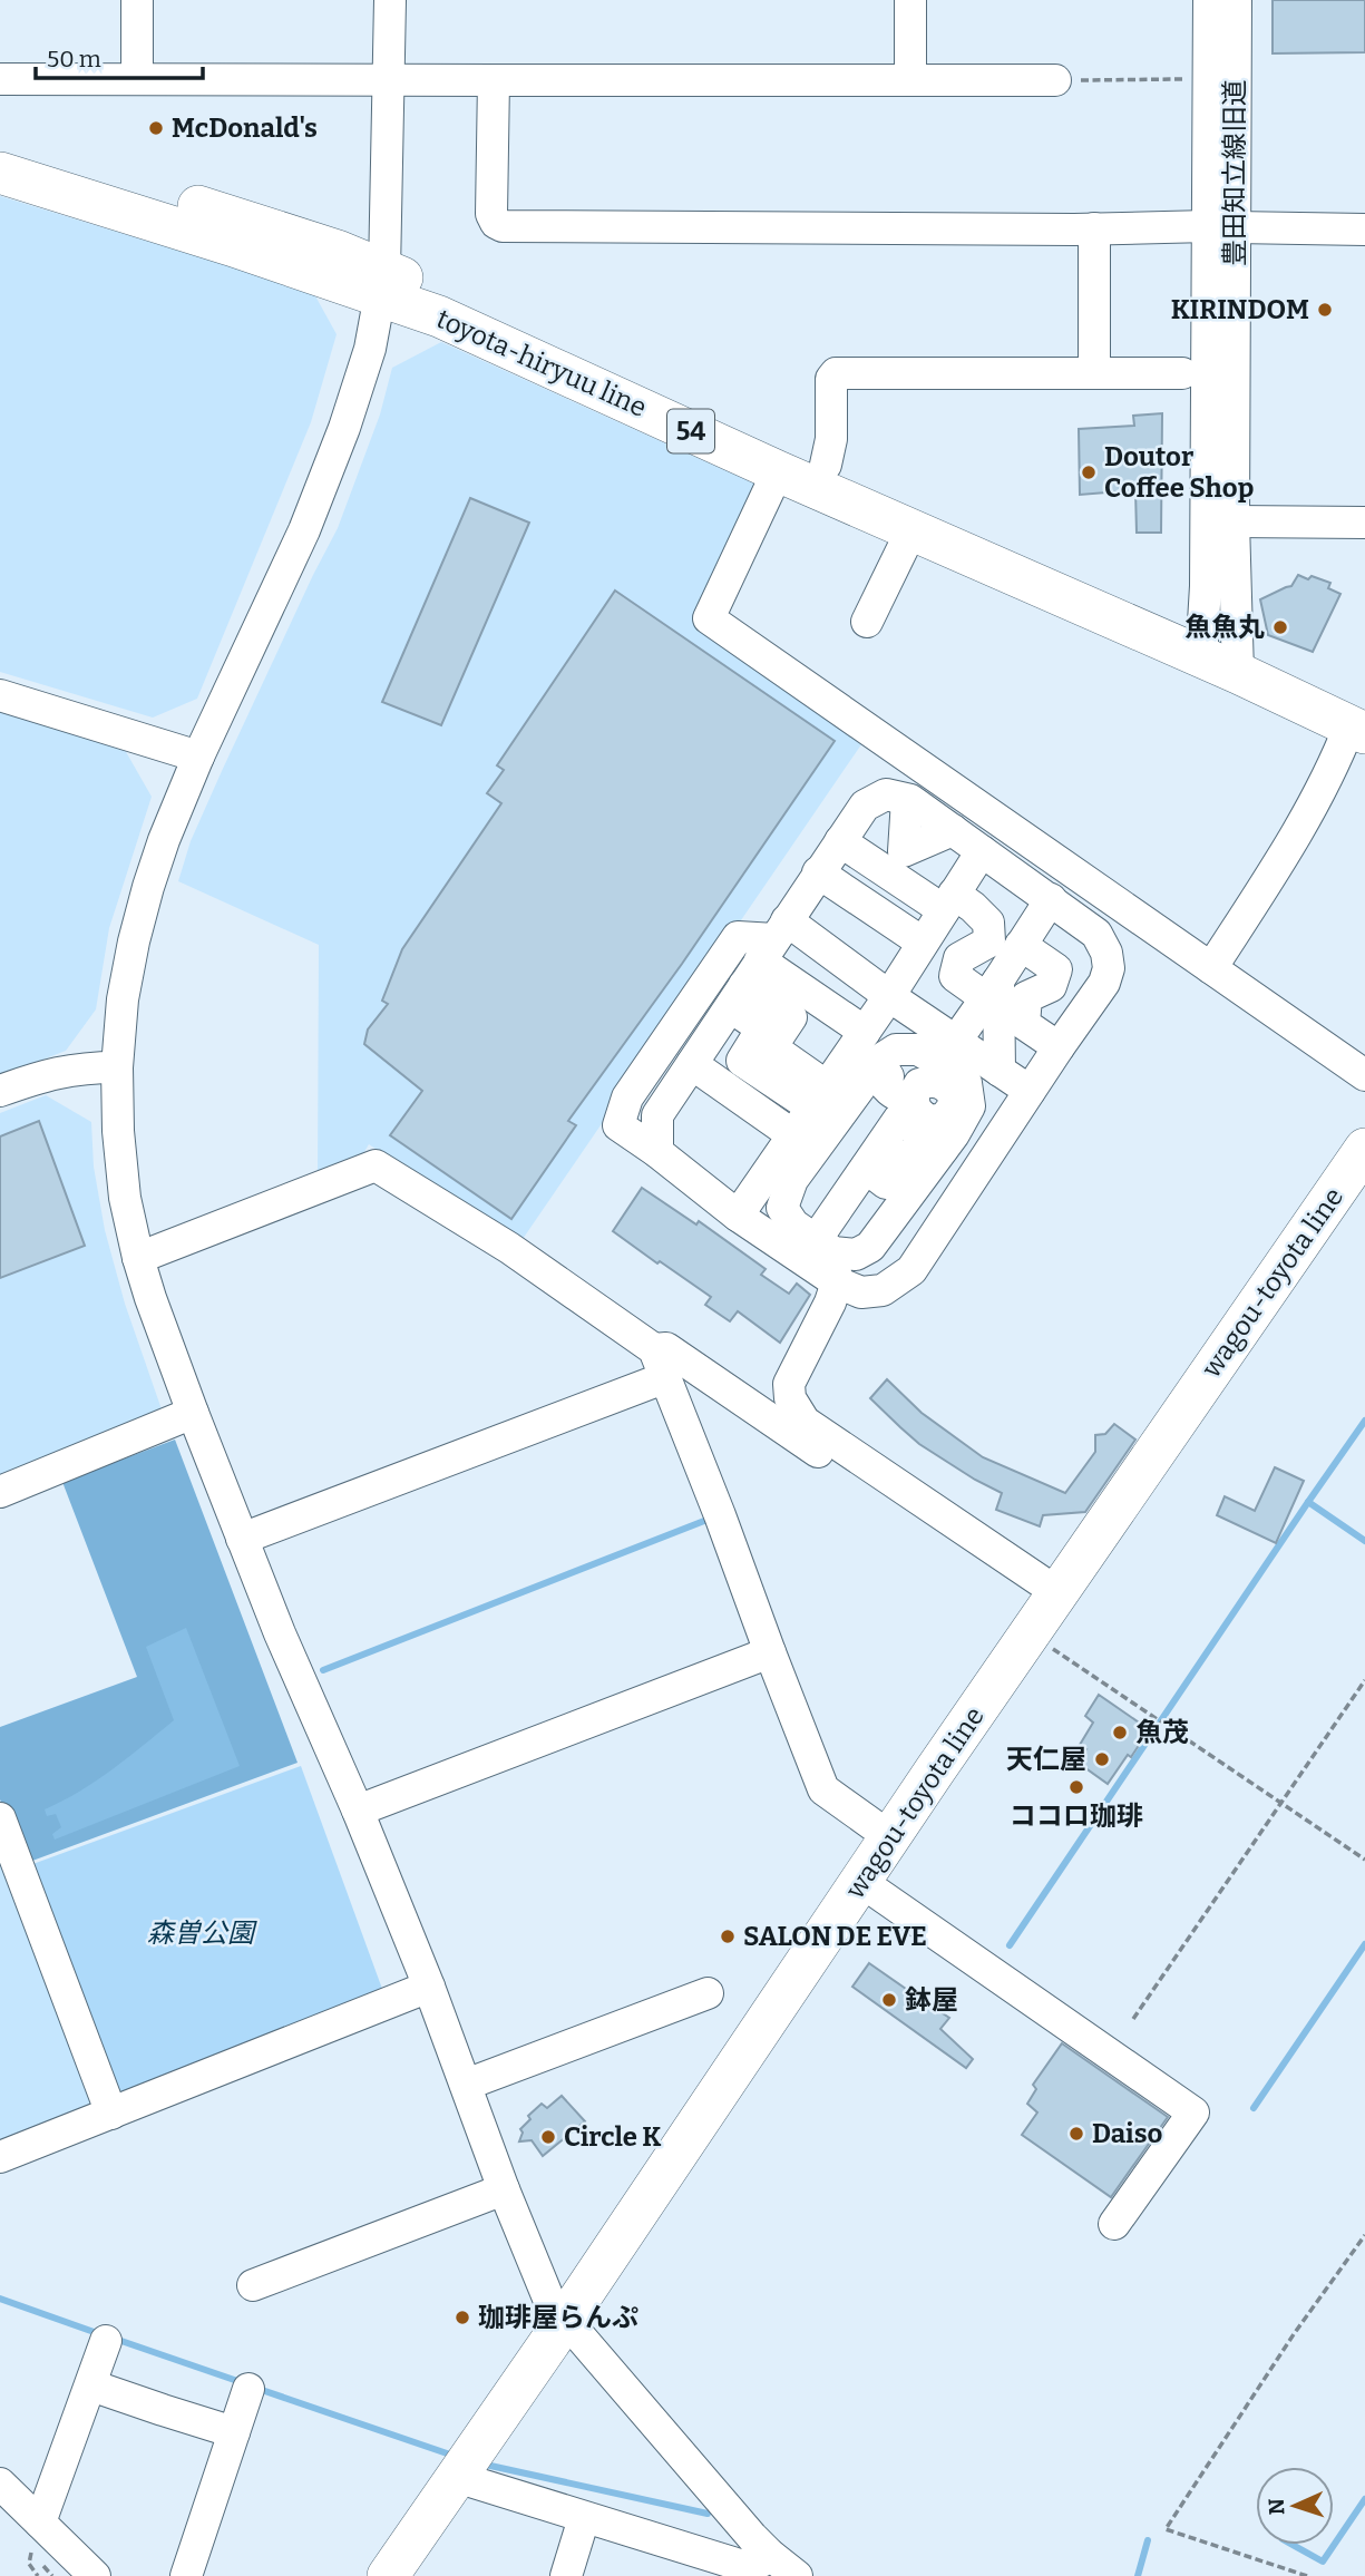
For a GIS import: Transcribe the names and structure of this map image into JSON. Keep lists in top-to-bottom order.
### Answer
{
  "streets": {
    "main road": ["toyota-hiryuu line", "54", "wagou-toyota line"],
    "street": ["豊田知立線旧道"]
  },
  "crossings": [
    ["豊田知立線旧道", "toyota-hiryuu line"]
  ],
  "parks": ["森曽公園"],
  "places": [
    "McDonald's",
    "KIRINDOM",
    "Doutor Coffee Shop",
    "魚魚丸",
    "魚茂",
    "天仁屋",
    "ココロ珈琲",
    "SALON DE EVE",
    "鉢屋",
    "Daiso",
    "Circle K",
    "珈琲屋らんぷ"
  ],
  "scale_bar": "50 m",
  "north": "left"
}
